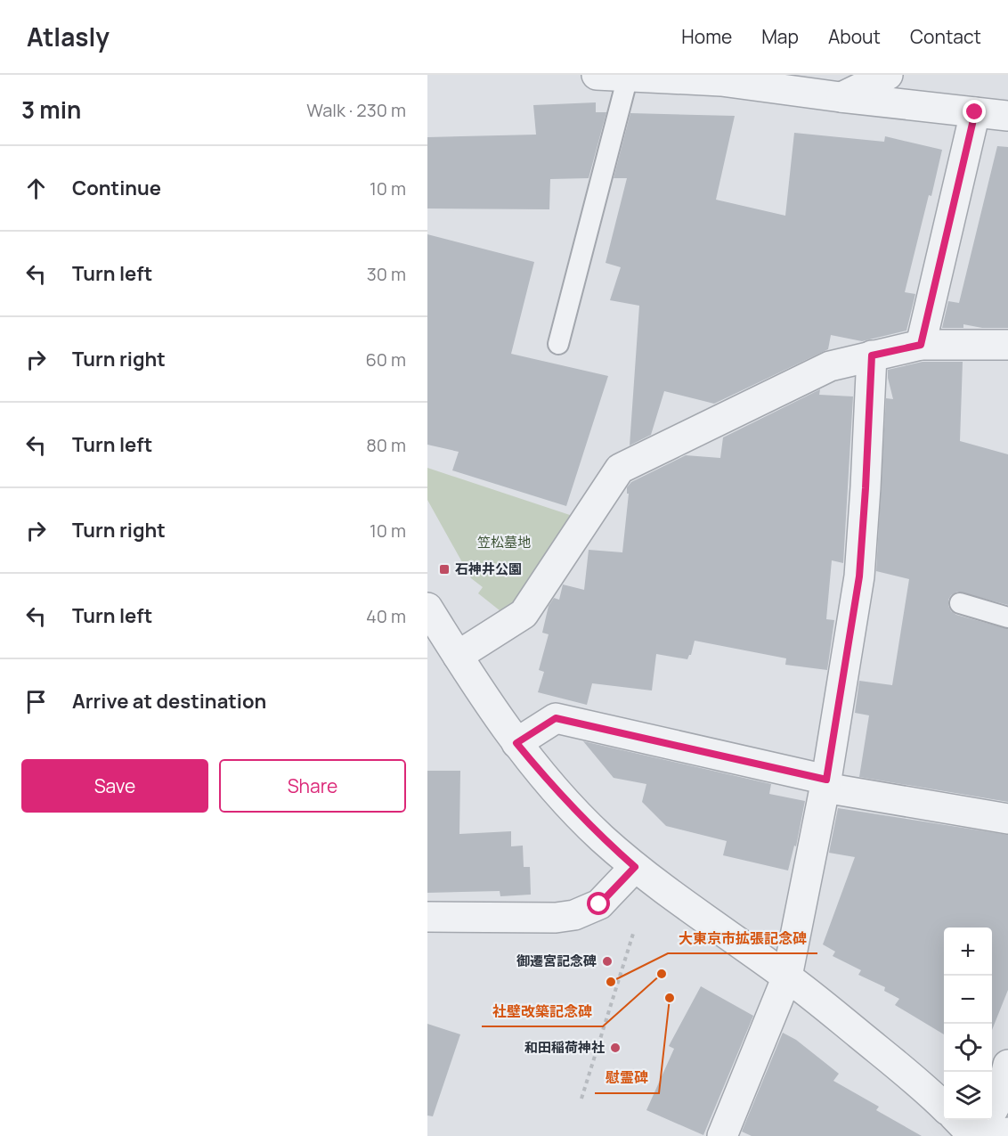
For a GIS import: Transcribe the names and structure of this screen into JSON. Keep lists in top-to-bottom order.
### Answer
{
  "parks": ["笠松墓地"],
  "places": {
    "transit": ["石神井公園"],
    "other": [
      "御遷宮記念碑",
      "社壁改築記念碑",
      "大東京市拡張記念碑",
      "慰霊碑",
      "和田稲荷神社"
    ]
  },
  "page": {
    "header": "Atlasly",
    "nav": [
      "Home",
      "Map",
      "About",
      "Contact"
    ],
    "heading": ["3 min", "Walk · 230 m"],
    "list": [
      ["Continue", "10 m"],
      ["Turn left", "30 m"],
      ["Turn right", "60 m"],
      ["Turn left", "80 m"],
      ["Turn right", "10 m"],
      ["Turn left", "40 m"],
      "Arrive at destination"
    ],
    "buttons": ["Save", "Share"],
    "map_buttons": ["+", "−"]
  }
}
